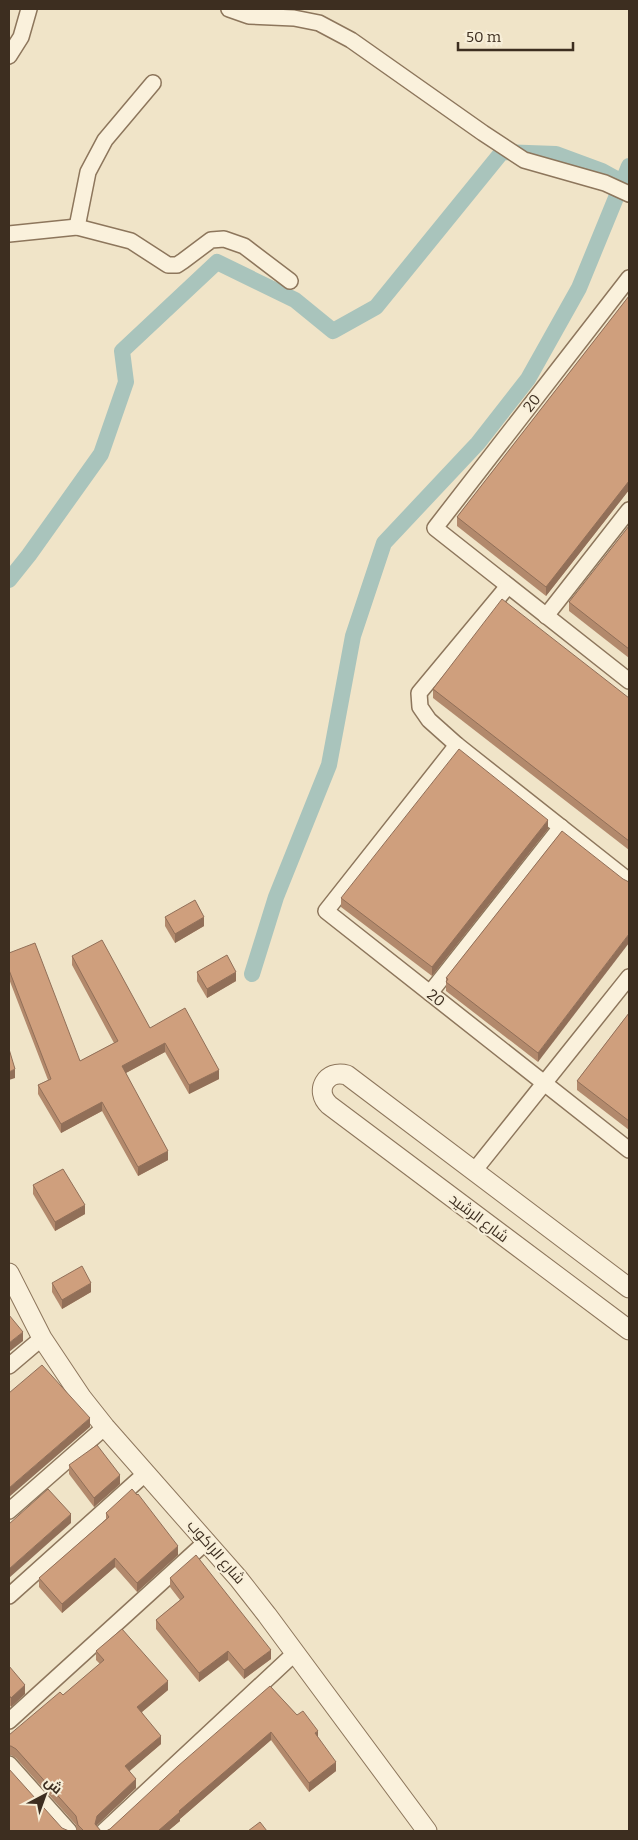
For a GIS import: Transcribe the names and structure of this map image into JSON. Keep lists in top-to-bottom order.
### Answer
{
  "streets": {
    "street": ["20", "شارع الرشيد", "شارع الراكوب"]
  },
  "scale_bar": "50 m",
  "north": "top right"
}
